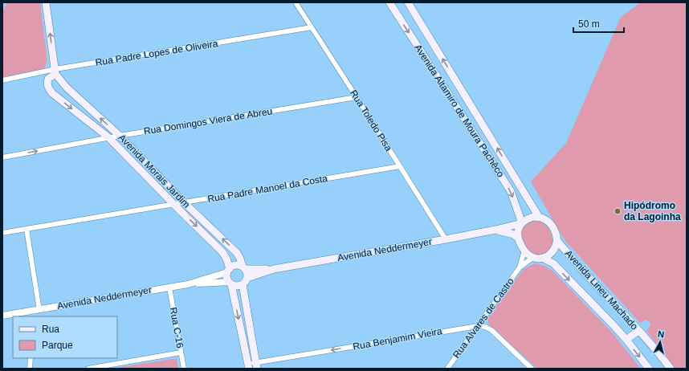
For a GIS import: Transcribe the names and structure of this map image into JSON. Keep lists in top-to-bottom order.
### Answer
{
  "streets": {
    "main road": [
      "Avenida Altamiro de Moura Pachêco",
      "Avenida Morais Jardim",
      "Avenida Neddermeyer",
      "Avenida Lineu Machado"
    ],
    "street": [
      "Rua Padre Lopes de Oliveira",
      "Rua Toledo Pisa",
      "Rua Domingos Viera de Abreu",
      "Rua Padre Manoel da Costa",
      "Rua Alvares de Castro",
      "Rua C-16",
      "Rua Benjamim Vieira"
    ]
  },
  "crossings": [
    ["Rua Padre Lopes de Oliveira", "Rua Toledo Pisa"],
    ["Rua Padre Lopes de Oliveira", "Avenida Morais Jardim"],
    ["Avenida Altamiro de Moura Pachêco", "Avenida Neddermeyer"],
    ["Avenida Altamiro de Moura Pachêco", "Avenida Lineu Machado"],
    ["Avenida Altamiro de Moura Pachêco", "Rua Alvares de Castro"],
    ["Rua Toledo Pisa", "Rua Domingos Viera de Abreu"],
    ["Rua Toledo Pisa", "Rua Padre Manoel da Costa"],
    ["Rua Toledo Pisa", "Avenida Neddermeyer"],
    ["Rua Domingos Viera de Abreu", "Avenida Morais Jardim"],
    ["Avenida Morais Jardim", "Rua Padre Manoel da Costa"],
    ["Avenida Morais Jardim", "Avenida Neddermeyer"],
    ["Avenida Neddermeyer", "Avenida Lineu Machado"],
    ["Avenida Neddermeyer", "Rua Alvares de Castro"],
    ["Avenida Neddermeyer", "Rua C-16"],
    ["Avenida Lineu Machado", "Rua Alvares de Castro"],
    ["Rua Alvares de Castro", "Rua Benjamim Vieira"]
  ],
  "one_way": ["Rua Benjamim Vieira"],
  "places": ["Hipódromo da Lagoinha"],
  "legend": ["Rua", "Parque"],
  "scale_bar": "50 m",
  "north": "top"
}
